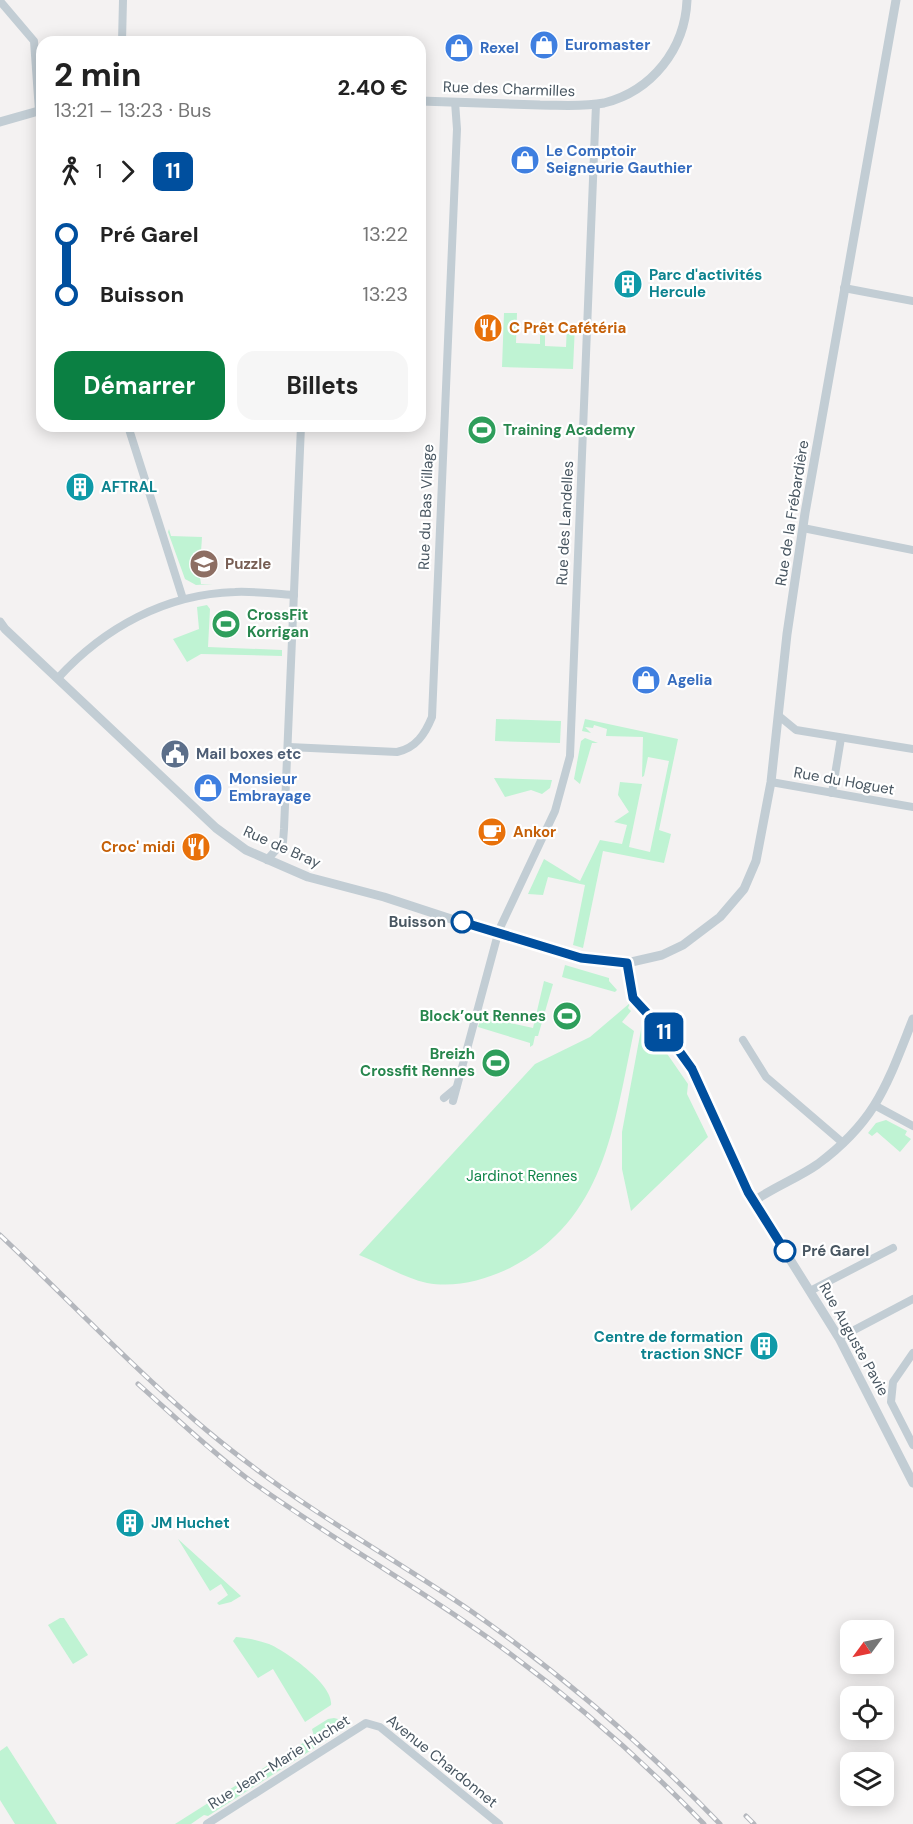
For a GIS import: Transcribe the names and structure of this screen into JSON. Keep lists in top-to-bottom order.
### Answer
{
  "streets": {
    "street": [
      "Rue des Charmilles",
      "Rue du Bas Village",
      "Rue de la Frébardière",
      "Rue des Landelles",
      "Rue du Hoguet",
      "Rue de Bray",
      "Rue Auguste Pavie",
      "Avenue Chardonnet",
      "Rue Jean-Marie Huchet"
    ]
  },
  "crossings": [
    ["Rue des Charmilles", "Rue du Bas Village"],
    ["Rue des Charmilles", "Rue des Landelles"],
    ["Rue de la Frébardière", "Rue du Hoguet"],
    ["Rue de la Frébardière", "Rue de Bray"],
    ["Rue de la Frébardière", "Rue Auguste Pavie"],
    ["Rue des Landelles", "Rue de Bray"],
    ["Rue de Bray", "Rue Auguste Pavie"],
    ["Avenue Chardonnet", "Rue Jean-Marie Huchet"]
  ],
  "parks": ["Jardinot Rennes"],
  "places": {
    "shop": [
      "Euromaster",
      "Rexel",
      "Le Comptoir Seigneurie Gauthier",
      "Agelia",
      "Monsieur Embrayage"
    ],
    "building": [
      "Parc d'activités Hercule",
      "AFTRAL",
      "Centre de formation traction SNCF",
      "JM Huchet"
    ],
    "restaurant": ["C Prêt Cafétéria", "Croc' midi"],
    "sports": [
      "Training Academy",
      "CrossFit Korrigan",
      "Block’out Rennes",
      "Breizh Crossfit Rennes"
    ],
    "school or university": ["Puzzle"],
    "public building": ["Mail boxes etc"],
    "cafe": ["Ankor"],
    "other": ["Buisson", "Pré Garel"]
  },
  "lines": ["bus line 11"],
  "north": "bottom left",
  "page": {
    "on_map": "11",
    "heading": ["2 min", "13:21 – 13:23 · Bus", "2.40 €"],
    "legs": ["1", "11"],
    "list": [
      {
        "name": "Pré Garel",
        "value": "13:22"
      },
      {
        "name": "Buisson",
        "value": "13:23"
      }
    ],
    "buttons": ["Démarrer", "Billets"]
  }
}
